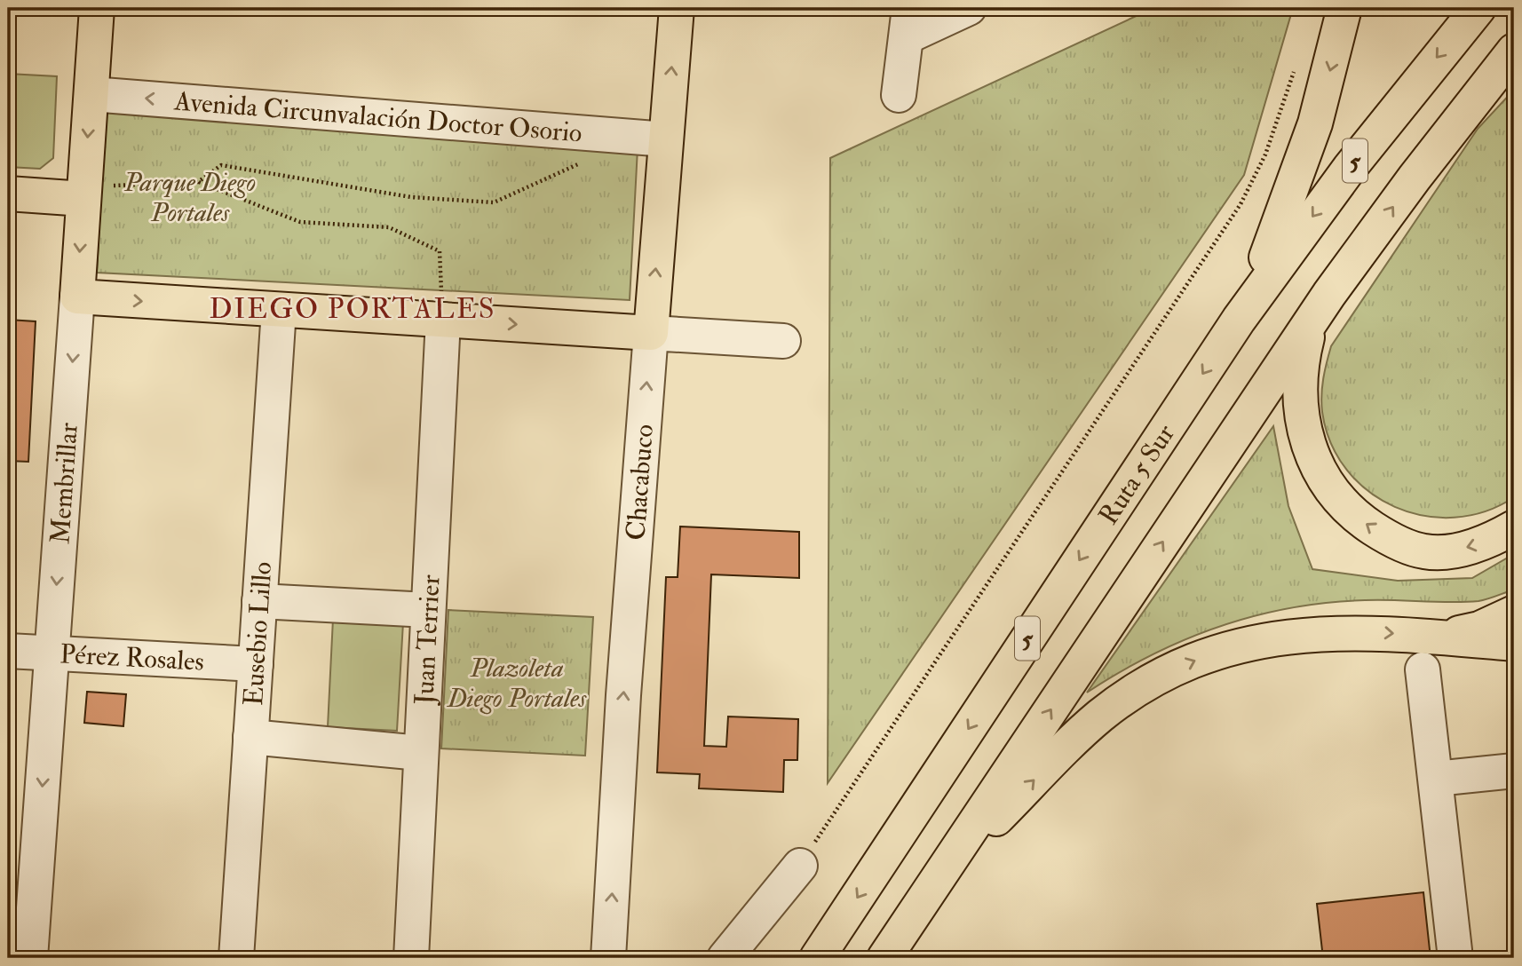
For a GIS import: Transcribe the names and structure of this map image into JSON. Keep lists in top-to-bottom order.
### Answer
{
  "streets": {
    "main road": [
      "5",
      "Ruta 5 Sur",
      "Membrillar",
      "Chacabuco"
    ],
    "street": [
      "Avenida Circunvalación Doctor Osorio",
      "Eusebio Lillo",
      "Juan Terrier",
      "Pérez Rosales"
    ]
  },
  "crossings": [
    ["Avenida Circunvalación Doctor Osorio", "Membrillar"],
    ["Avenida Circunvalación Doctor Osorio", "Chacabuco"],
    ["Membrillar", "Pérez Rosales"],
    ["Eusebio Lillo", "Pérez Rosales"]
  ],
  "one_way": ["Avenida Circunvalación Doctor Osorio", "Membrillar", "Chacabuco"],
  "districts": ["DIEGO PORTALES"],
  "parks": ["Parque Diego Portales", "Plazoleta Diego Portales"]
}
